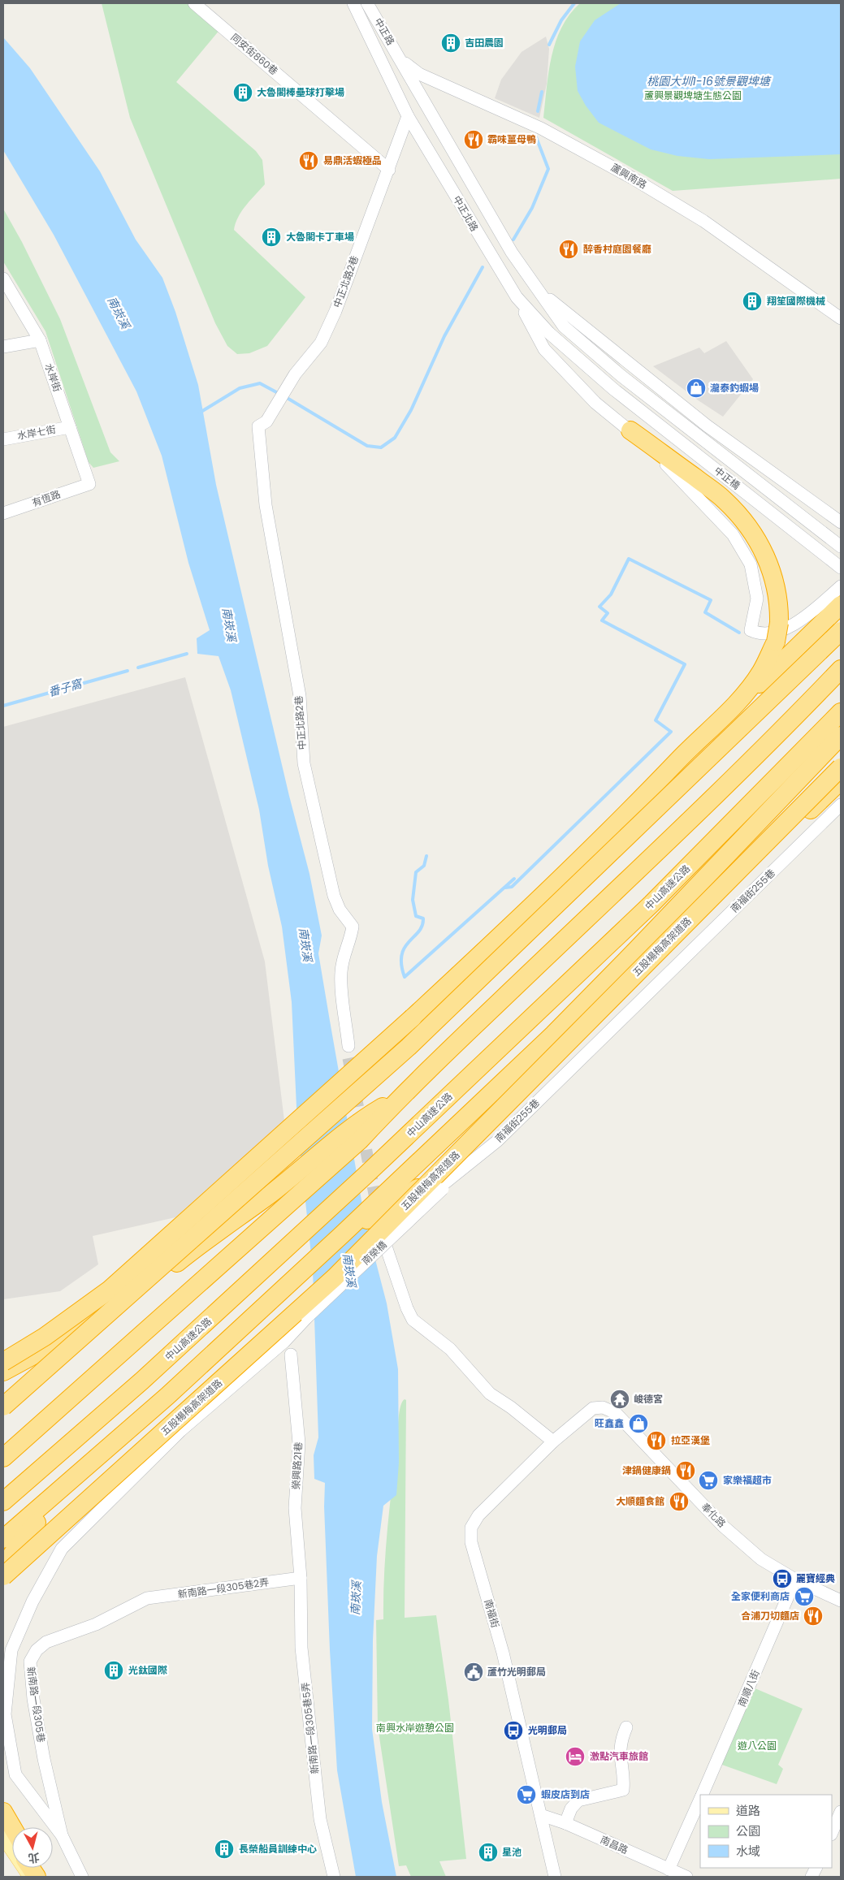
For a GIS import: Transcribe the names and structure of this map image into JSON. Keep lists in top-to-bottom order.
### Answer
{
  "streets": {
    "highway": ["中山高速公路", "五股楊梅高架道路"],
    "street": [
      "中正路",
      "同安街860巷",
      "蘆興南路",
      "中正北路",
      "中正北路2巷",
      "水岸街",
      "水岸七街",
      "中正橋",
      "有恆路",
      "南福街255巷",
      "南榮橋",
      "榮興路21巷",
      "奉化路",
      "新南路一段305巷2弄",
      "南福街",
      "南順八街",
      "新南路一段305巷",
      "新南路一段305巷5弄",
      "南昌路"
    ]
  },
  "crossings": [
    ["中正路", "蘆興南路"],
    ["中正路", "中正北路"],
    ["同安街860巷", "中正北路2巷"],
    ["蘆興南路", "中正北路"],
    ["中正北路", "中正北路2巷"],
    ["中正北路", "中正橋"],
    ["水岸街", "水岸七街"],
    ["水岸街", "有恆路"],
    ["南福街255巷", "南榮橋"],
    ["南福街255巷", "南福街"],
    ["南榮橋", "新南路一段305巷"],
    ["榮興路21巷", "新南路一段305巷2弄"],
    ["榮興路21巷", "新南路一段305巷5弄"],
    ["奉化路", "南福街"],
    ["奉化路", "南順八街"],
    ["新南路一段305巷2弄", "新南路一段305巷"],
    ["新南路一段305巷2弄", "新南路一段305巷5弄"],
    ["南福街", "南昌路"],
    ["南順八街", "南昌路"]
  ],
  "water": ["桃園大圳1-16號景觀埤塘", "南崁溪", "番子窩"],
  "parks": ["蘆興景觀埤塘生態公園", "南興水岸遊憩公園", "遊八公園"],
  "places": {
    "building": [
      "吉田農園",
      "大魯閣棒壘球打擊場",
      "大魯閣卡丁車場",
      "翔笙國際機械",
      "光鈦國際",
      "長榮船員訓練中心",
      "星池"
    ],
    "restaurant": [
      "霸味薑母鴨",
      "易鼎活蝦極品",
      "醉香村庭園餐廳",
      "拉亞漢堡",
      "津鍋健康鍋",
      "大順麵食館",
      "合浦刀切麵店"
    ],
    "shop": ["瀧泰釣蝦場", "旺鑫鑫"],
    "temple": ["峻德宮"],
    "supermarket": ["家樂福超市", "全家便利商店", "蝦皮店到店"],
    "bus stop": ["麗寶經典", "光明郵局"],
    "public building": ["蘆竹光明郵局"],
    "hotel": ["激點汽車旅館"]
  },
  "legend": ["道路", "公園", "水域"],
  "north": "bottom"
}
